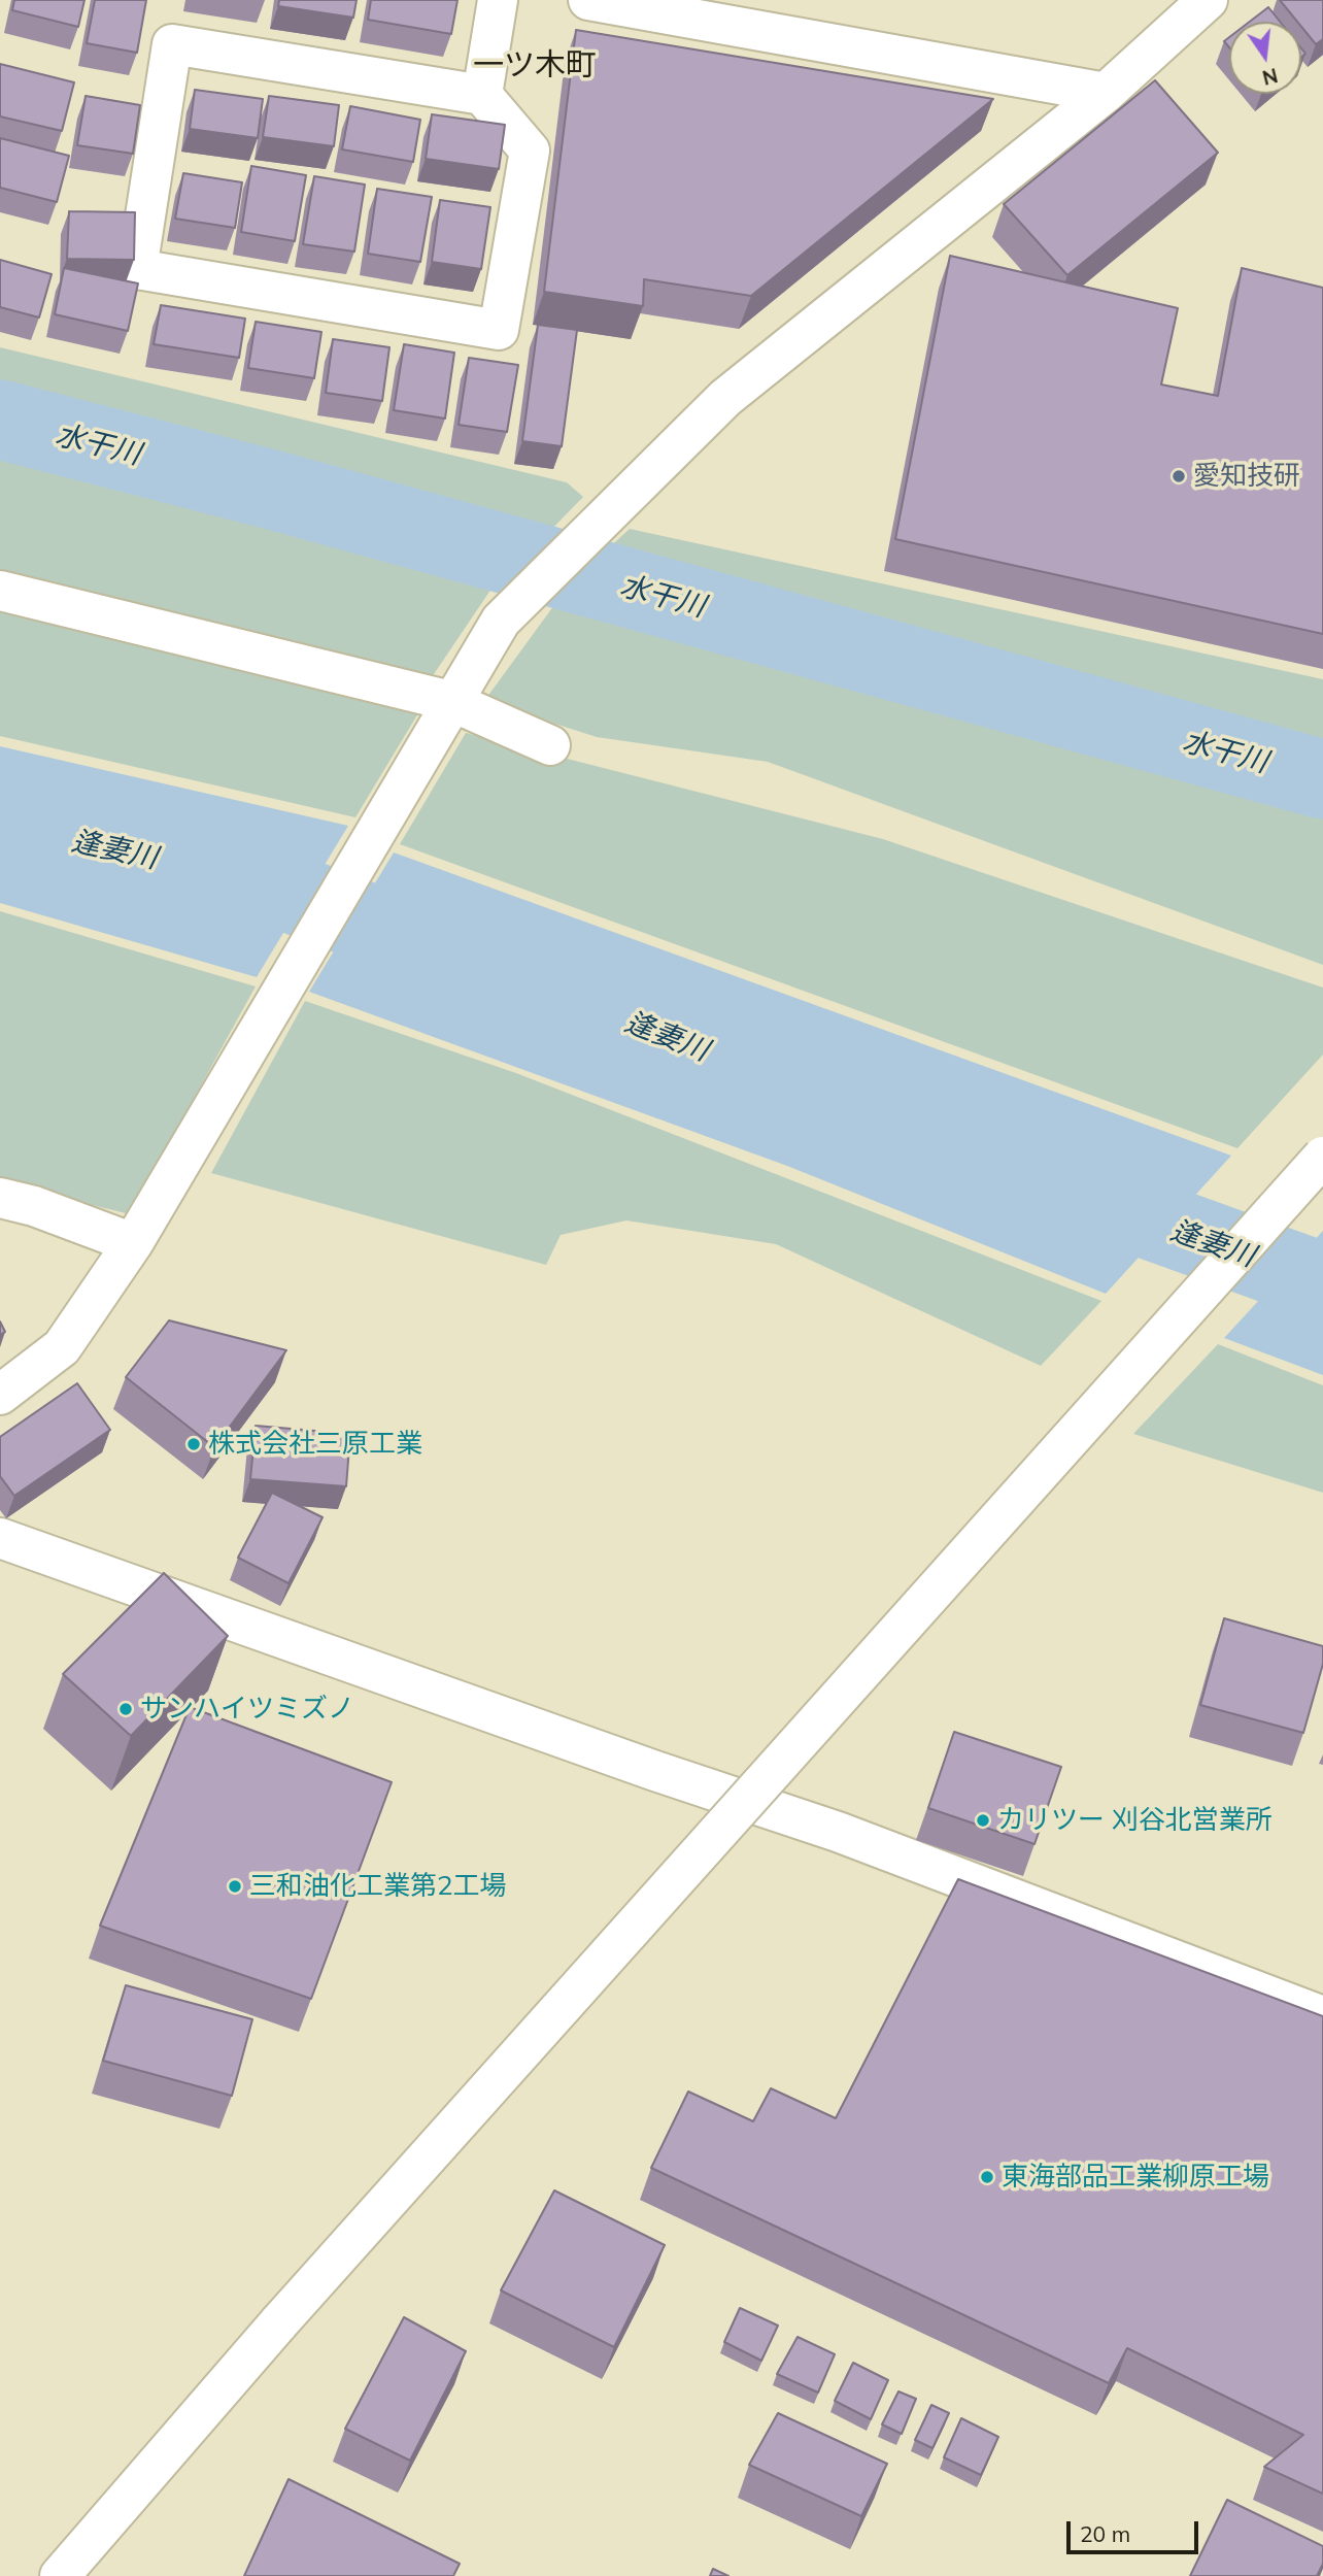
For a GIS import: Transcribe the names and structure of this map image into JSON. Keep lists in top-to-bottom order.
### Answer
{
  "districts": ["一ツ木町"],
  "water": ["水干川", "逢妻川"],
  "places": [
    "愛知技研",
    "株式会社三原工業",
    "サンハイツミズノ",
    "カリツー 刈谷北営業所",
    "三和油化工業第2工場",
    "東海部品工業柳原工場"
  ],
  "scale_bar": "20 m",
  "north": "bottom"
}
